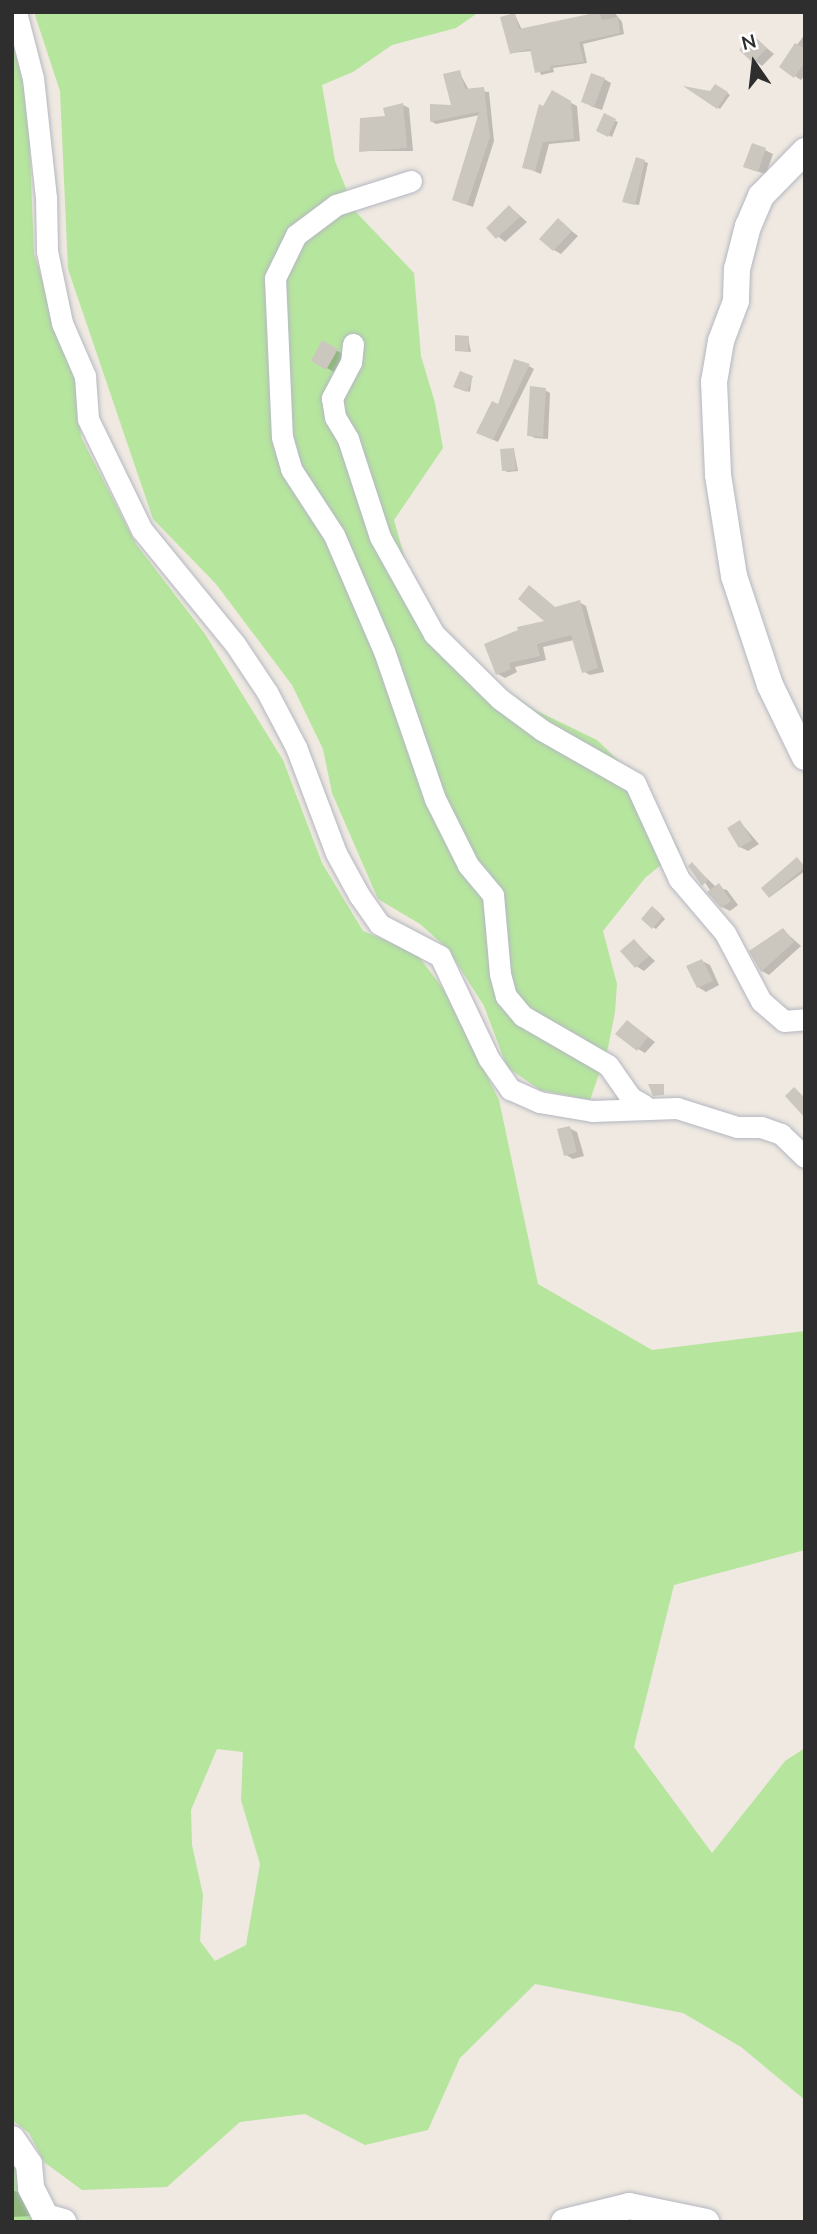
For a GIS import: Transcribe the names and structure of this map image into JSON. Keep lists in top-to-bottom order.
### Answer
{
  "north": "top"
}
